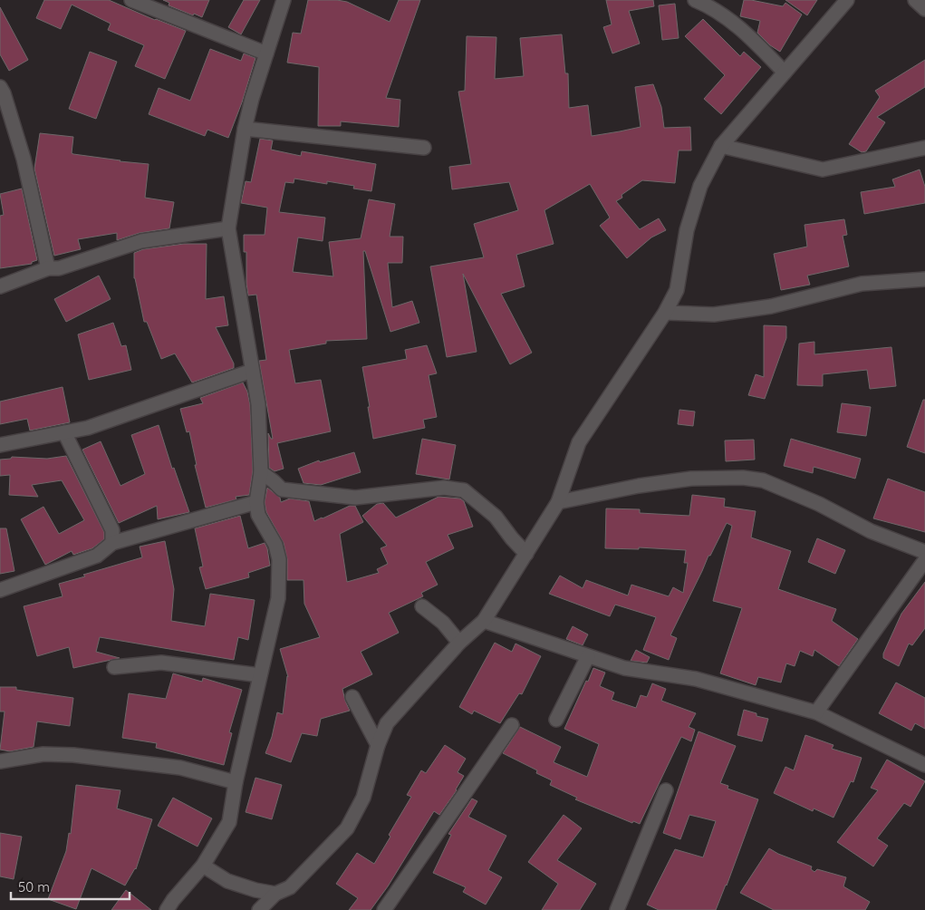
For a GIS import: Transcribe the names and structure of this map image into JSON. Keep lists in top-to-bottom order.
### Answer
{
  "scale_bar": "50 m"
}
